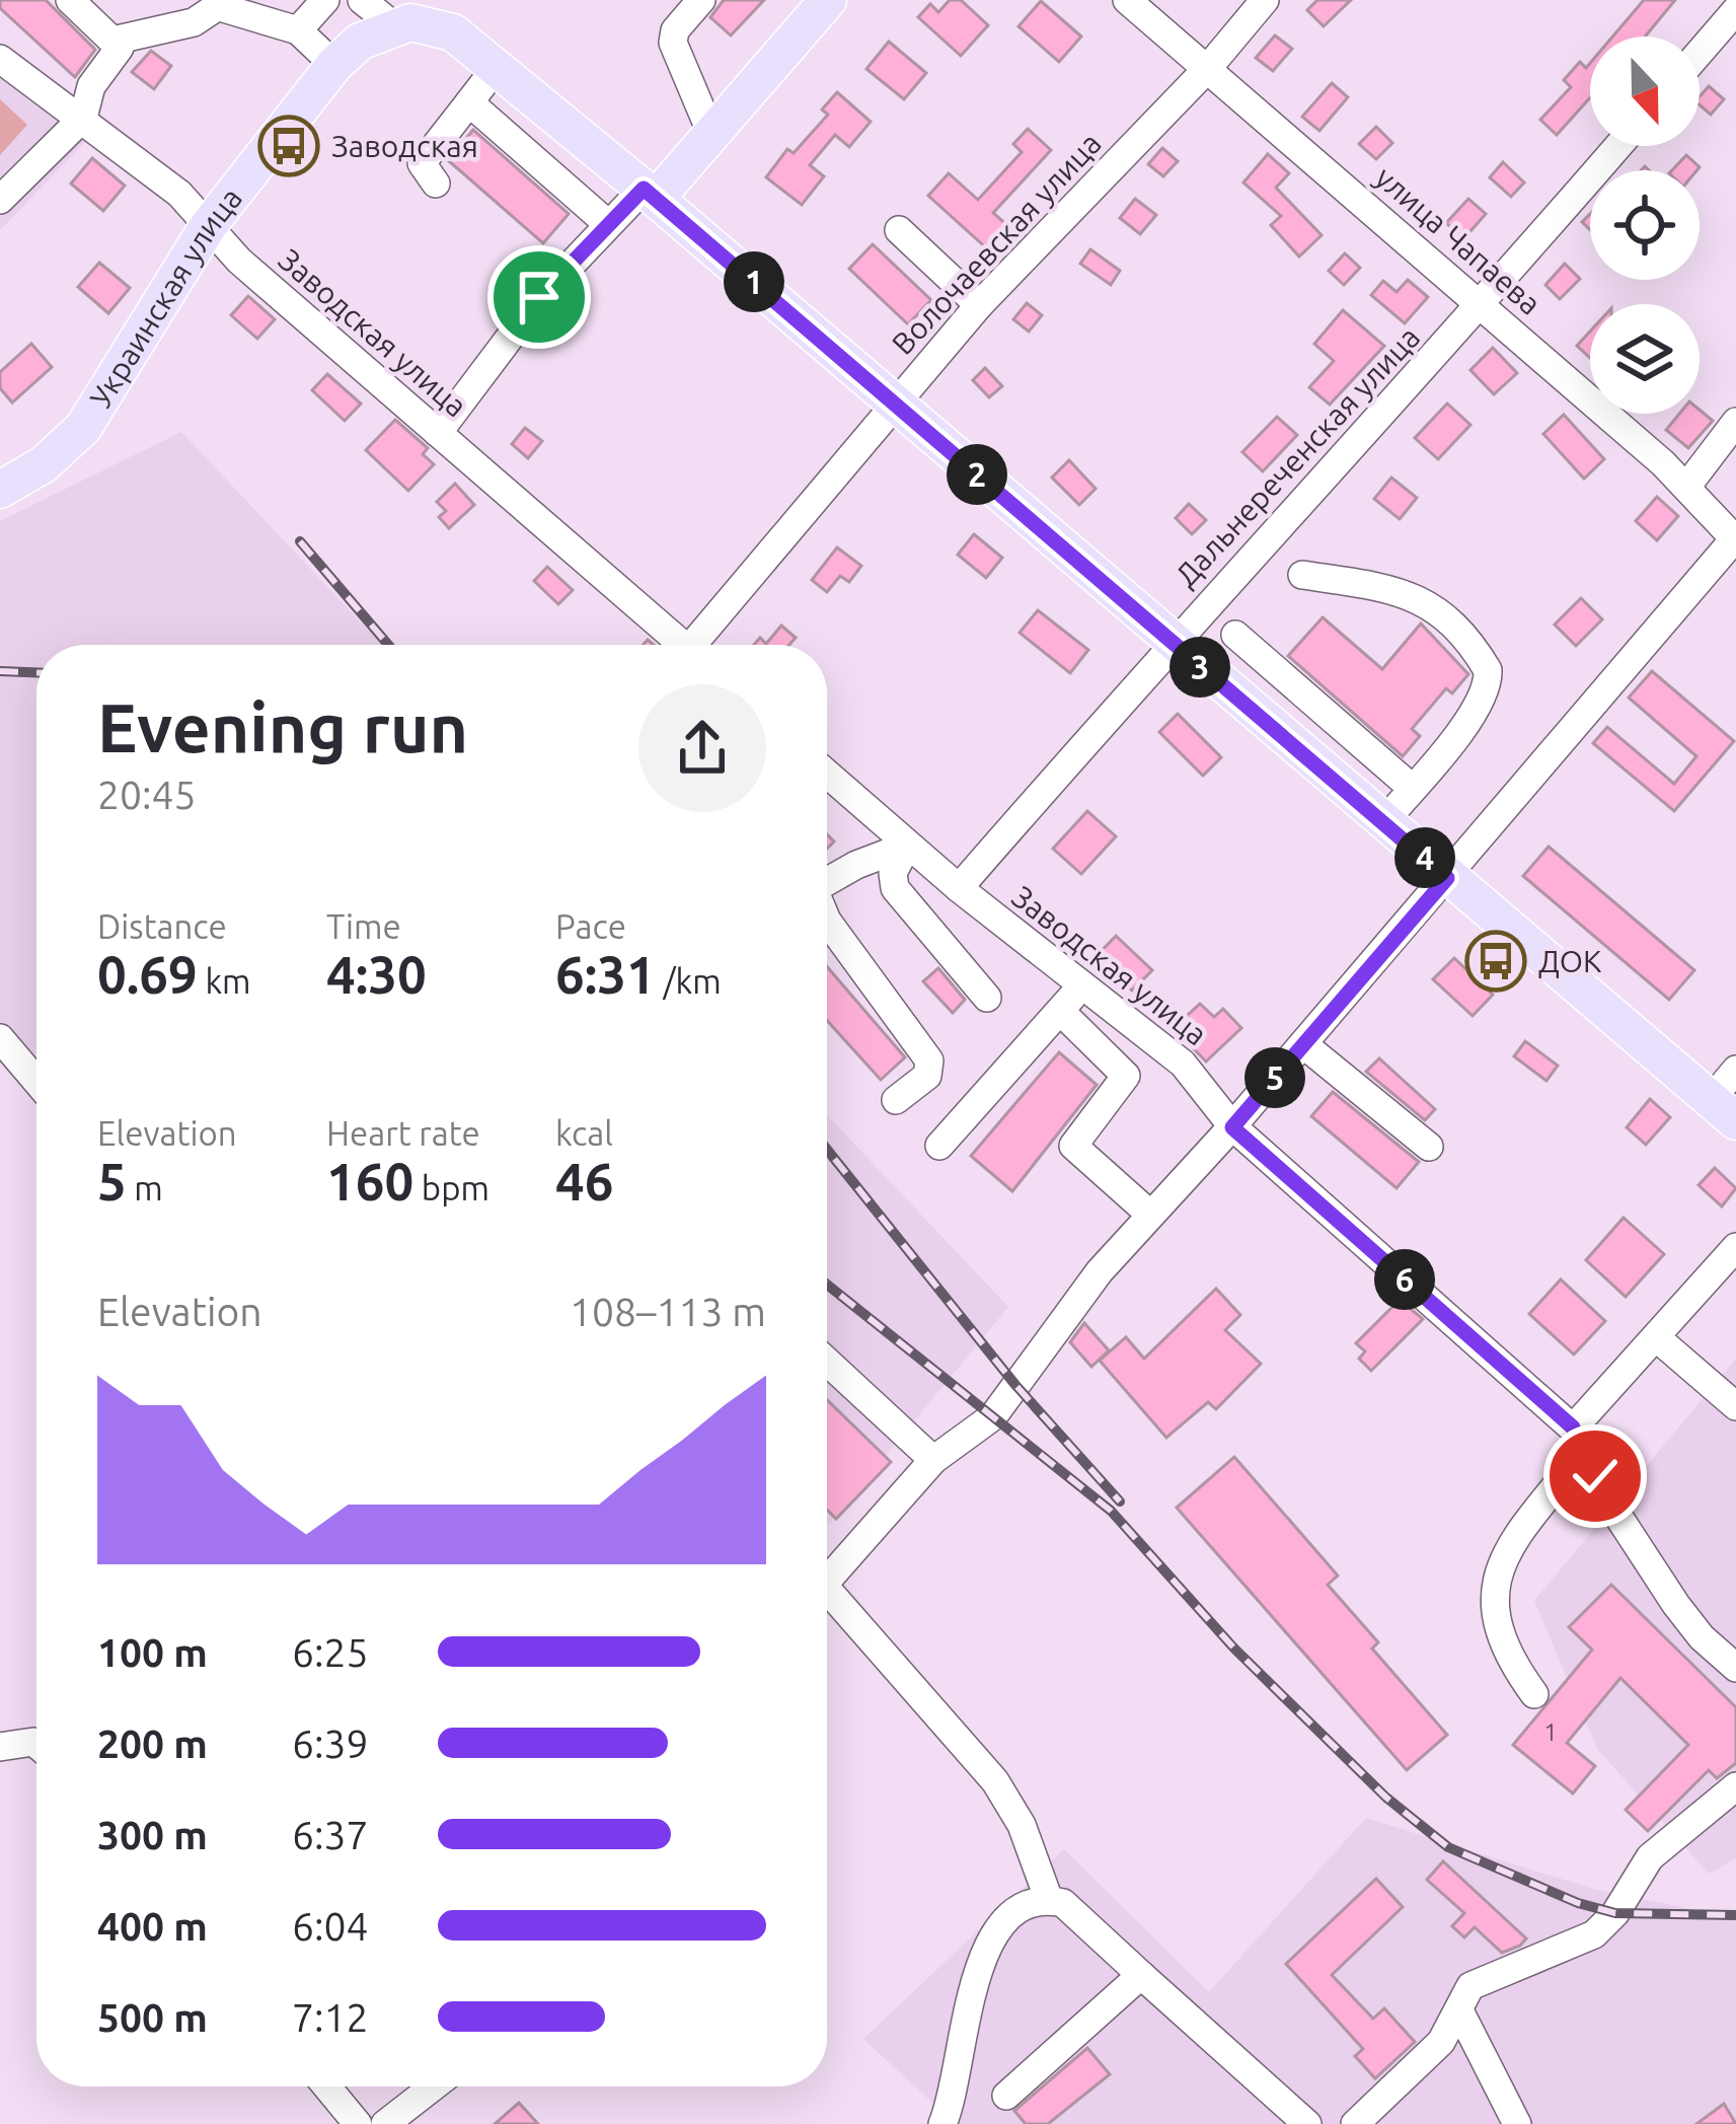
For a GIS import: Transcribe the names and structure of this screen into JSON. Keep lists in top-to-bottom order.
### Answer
{
  "streets": {
    "main road": ["Украинская улица"],
    "street": [
      "улица Чапаева",
      "Волочаевская улица",
      "Заводская улица",
      "Дальнереченская улица"
    ]
  },
  "crossings": [
    ["улица Чапаева", "Волочаевская улица"],
    ["улица Чапаева", "Дальнереченская улица"],
    ["Украинская улица", "Заводская улица"],
    ["Заводская улица", "Дальнереченская улица"]
  ],
  "places": {
    "bus stop": ["Заводская", "ДОК"]
  },
  "house_numbers": ["1"],
  "north": "bottom",
  "page": {
    "pins": [
      "1",
      "2",
      "3",
      "4",
      "5",
      "6"
    ],
    "heading": ["Evening run", "20:45"],
    "stats": [
      ["Distance", "0.69 km"],
      ["Time", "4:30"],
      ["Pace", "6:31 /km"],
      ["Elevation", "5 m"],
      ["Heart rate", "160 bpm"],
      ["kcal", "46"]
    ],
    "chart": ["Elevation", "108–113 m"],
    "list": [
      {
        "name": "100 m",
        "note": "6:25"
      },
      {
        "name": "200 m",
        "note": "6:39"
      },
      {
        "name": "300 m",
        "note": "6:37"
      },
      {
        "name": "400 m",
        "note": "6:04"
      },
      {
        "name": "500 m",
        "note": "7:12"
      }
    ]
  }
}
